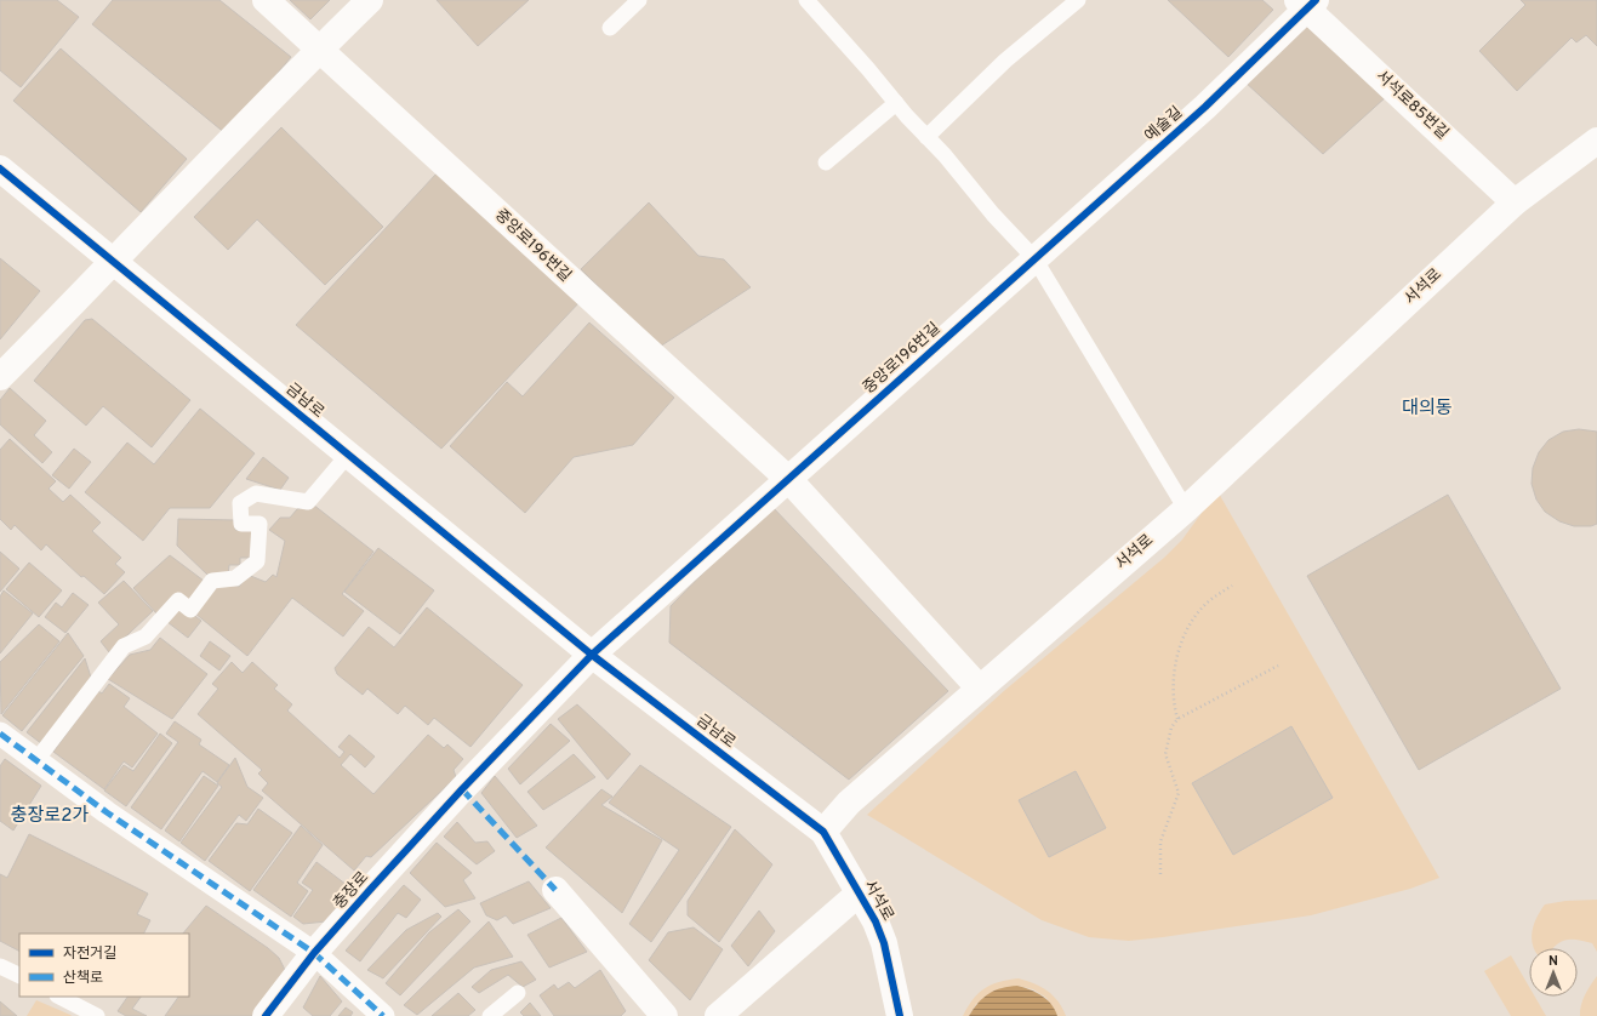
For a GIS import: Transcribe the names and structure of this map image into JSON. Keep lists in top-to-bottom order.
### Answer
{
  "streets": {
    "street": [
      "서석로85번길",
      "예술길",
      "중앙로196번길",
      "서석로",
      "금남로",
      "충장로"
    ]
  },
  "crossings": [
    ["서석로85번길", "예술길"],
    ["서석로85번길", "서석로"],
    ["예술길", "중앙로196번길"],
    ["중앙로196번길", "서석로"],
    ["서석로", "금남로"],
    ["금남로", "충장로"]
  ],
  "districts": ["대의동", "충장로2가"],
  "legend": ["자전거길", "산책로"],
  "north": "top"
}
